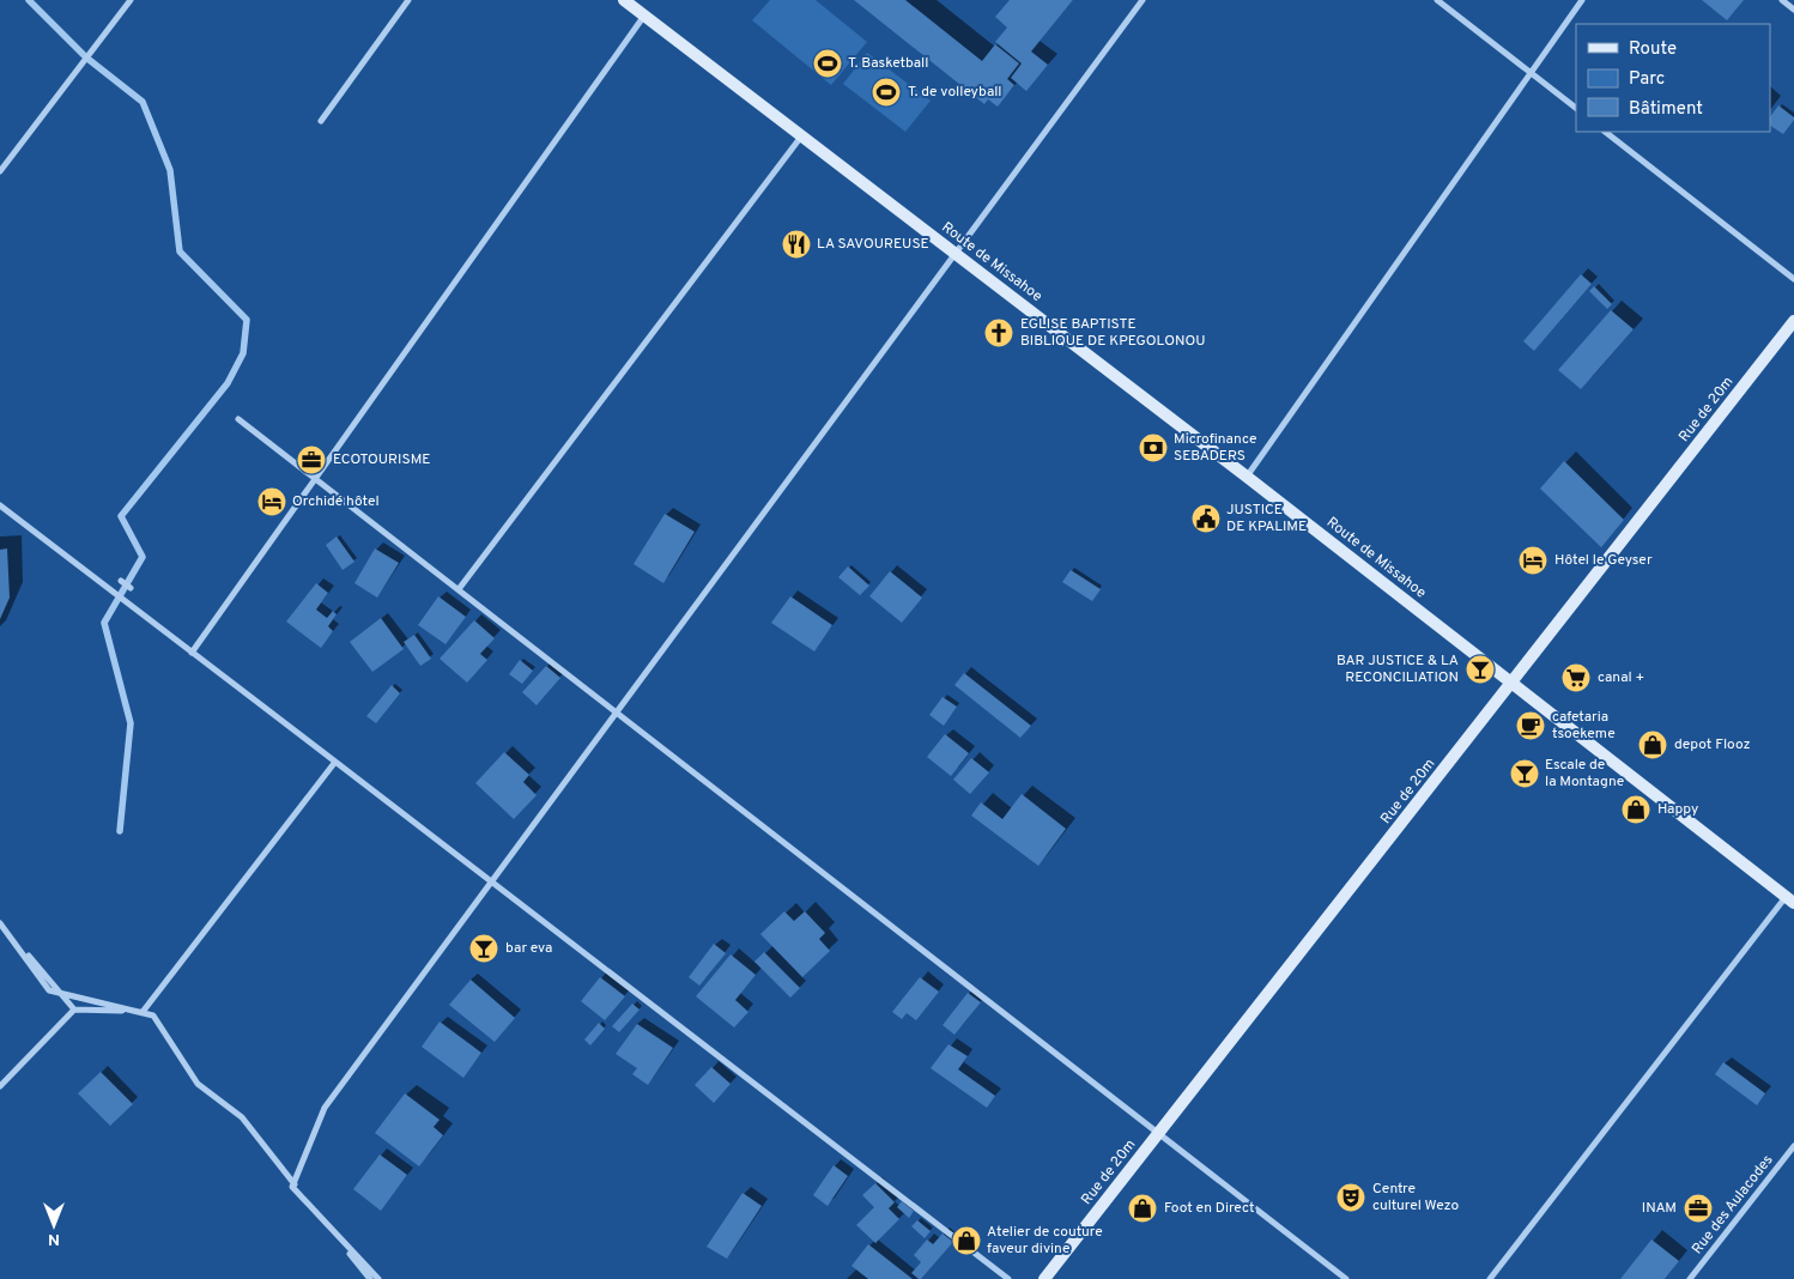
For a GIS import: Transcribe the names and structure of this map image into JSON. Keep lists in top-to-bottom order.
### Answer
{
  "streets": {
    "main road": ["Route de Missahoe", "Rue de 20m"],
    "street": ["Rue des Aulacodes"]
  },
  "crossings": [
    ["Route de Missahoe", "Rue de 20m"]
  ],
  "places": {
    "sports": ["T. Basketball", "T. de volleyball"],
    "restaurant": ["LA SAVOUREUSE"],
    "church": ["EGLISE BAPTISTE BIBLIQUE DE KPEGOLONOU"],
    "bank": ["Microfinance SEBADERS"],
    "office": ["ECOTOURISME", "INAM"],
    "hotel": ["Orchidé hôtel", "Hôtel le Geyser"],
    "public building": ["JUSTICE DE KPALIME"],
    "bar": ["BAR JUSTICE & LA RECONCILIATION", "Escale de la Montagne", "bar eva"],
    "supermarket": ["canal +"],
    "cafe": ["cafetaria tsoekeme"],
    "shop": [
      "depot Flooz",
      "Happy",
      "Foot en Direct",
      "Atelier de couture faveur divine"
    ],
    "theatre": ["Centre culturel Wezo"]
  },
  "legend": ["Route", "Parc", "Bâtiment"],
  "north": "bottom"
}
